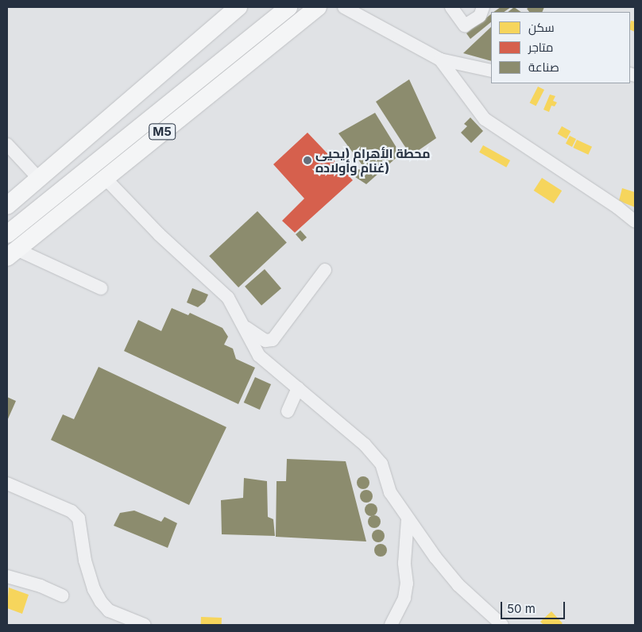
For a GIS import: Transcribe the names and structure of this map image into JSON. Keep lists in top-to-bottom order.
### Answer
{
  "streets": {
    "highway": ["M5"]
  },
  "places": ["محطة الأهرام (يحيى غنام وأولاده)"],
  "legend": ["سكن", "متاجر", "صناعة"],
  "scale_bar": "50 m"
}
